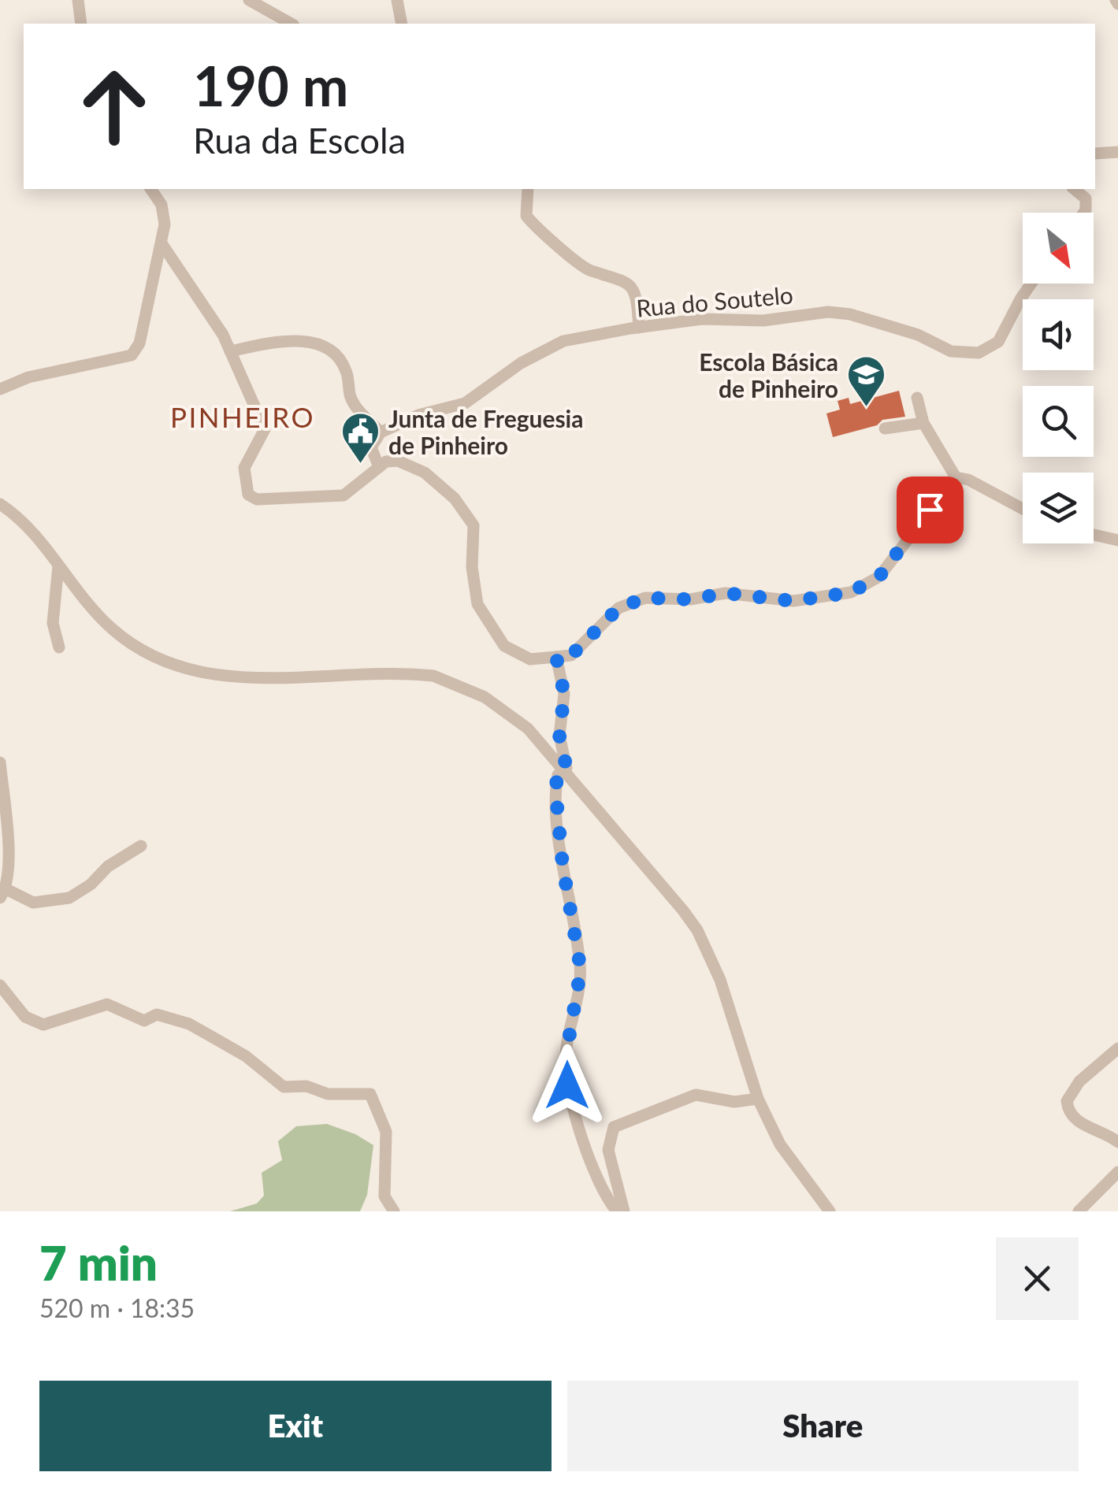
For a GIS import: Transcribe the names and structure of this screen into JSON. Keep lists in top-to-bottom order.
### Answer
{
  "streets": {
    "street": ["Rua do Soutelo"]
  },
  "districts": ["PINHEIRO"],
  "places": {
    "school or university": ["Escola Básica de Pinheiro"],
    "public building": ["Junta de Freguesia de Pinheiro"]
  },
  "north": "bottom right",
  "page": {
    "turn": ["190 m", "Rua da Escola"],
    "heading": ["7 min", "520 m · 18:35"],
    "buttons": ["Exit", "Share"]
  }
}
